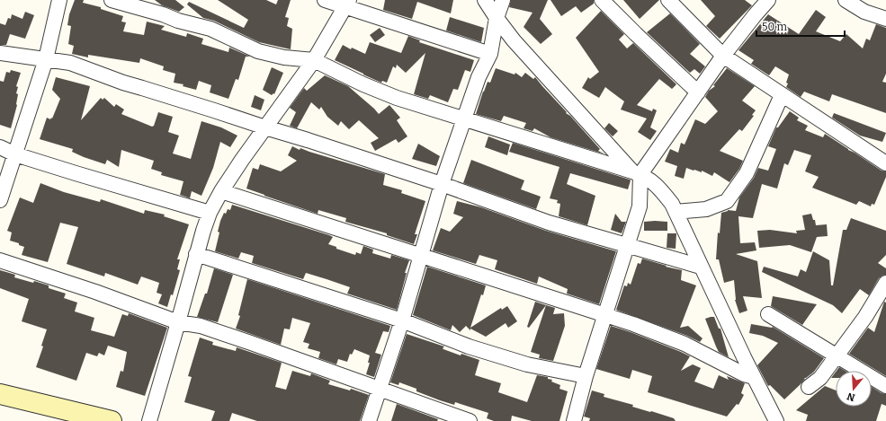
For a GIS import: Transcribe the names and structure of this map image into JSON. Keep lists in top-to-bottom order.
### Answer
{
  "scale_bar": "50 m",
  "north": "bottom"
}
